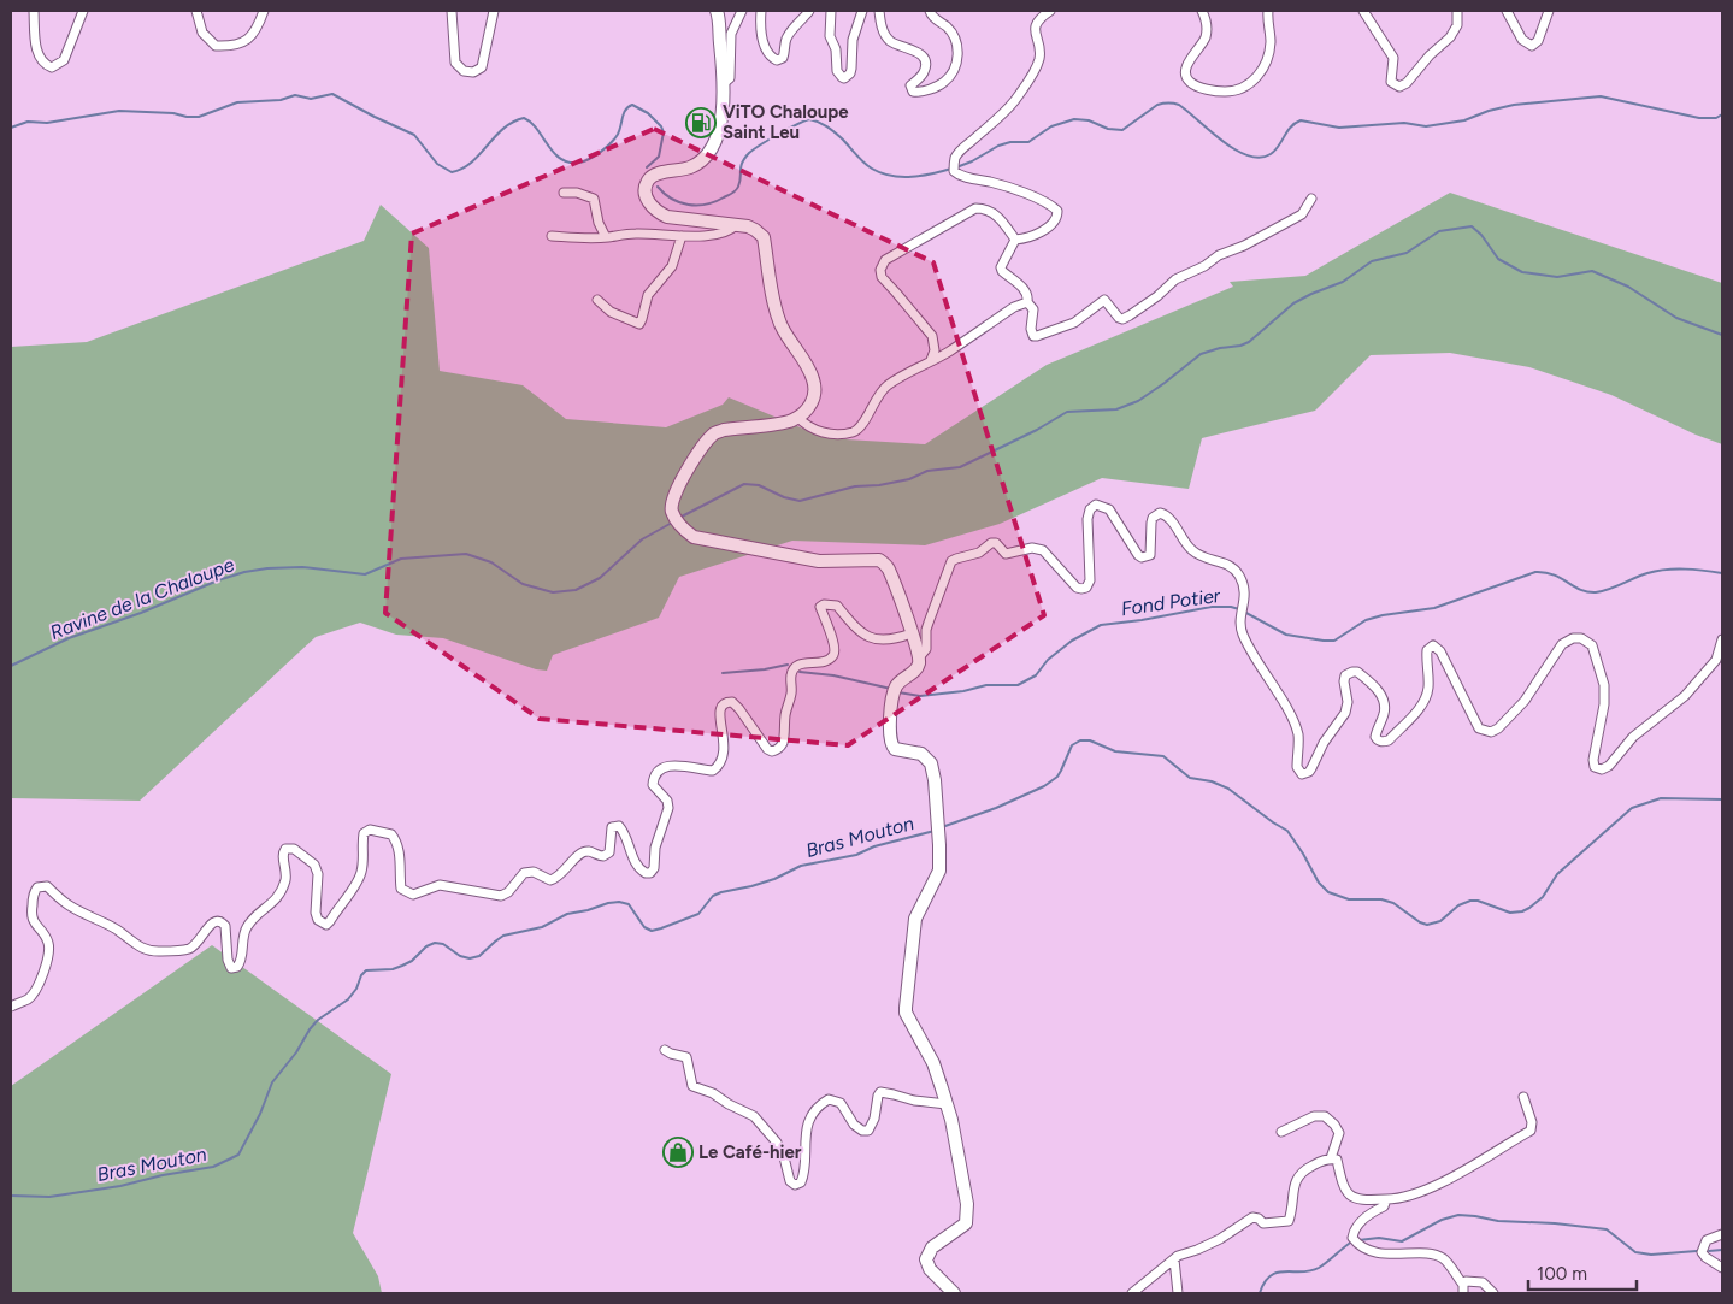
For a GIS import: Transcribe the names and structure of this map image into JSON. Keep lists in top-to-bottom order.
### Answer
{
  "water": ["Ravine de la Chaloupe", "Fond Potier", "Bras Mouton"],
  "places": {
    "fuel station": ["ViTO Chaloupe Saint Leu"],
    "shop": ["Le Café-hier"]
  },
  "scale_bar": "100 m"
}
